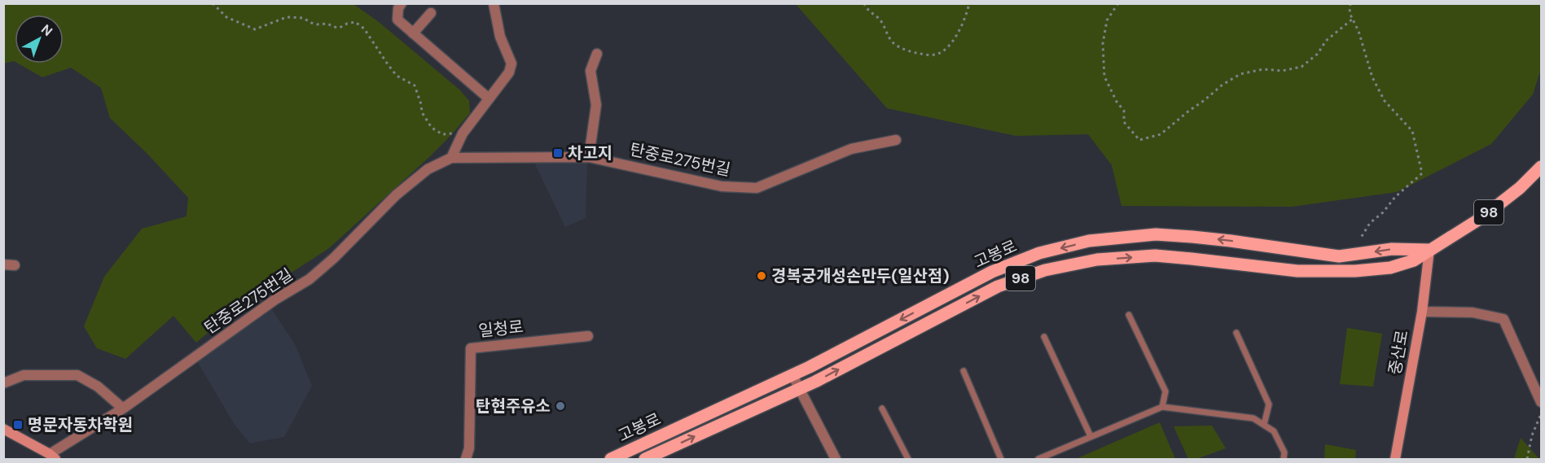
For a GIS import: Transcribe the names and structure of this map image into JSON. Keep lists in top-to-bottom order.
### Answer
{
  "streets": {
    "main road": ["98", "고봉로", "중산로"],
    "street": ["탄중로275번길", "일청로"]
  },
  "crossings": [
    ["고봉로", "중산로"]
  ],
  "places": {
    "transit": ["차고지", "명문자동차학원"],
    "other": ["경복궁개성손만두(일산점)", "탄현주유소"]
  },
  "north": "top right"
}
